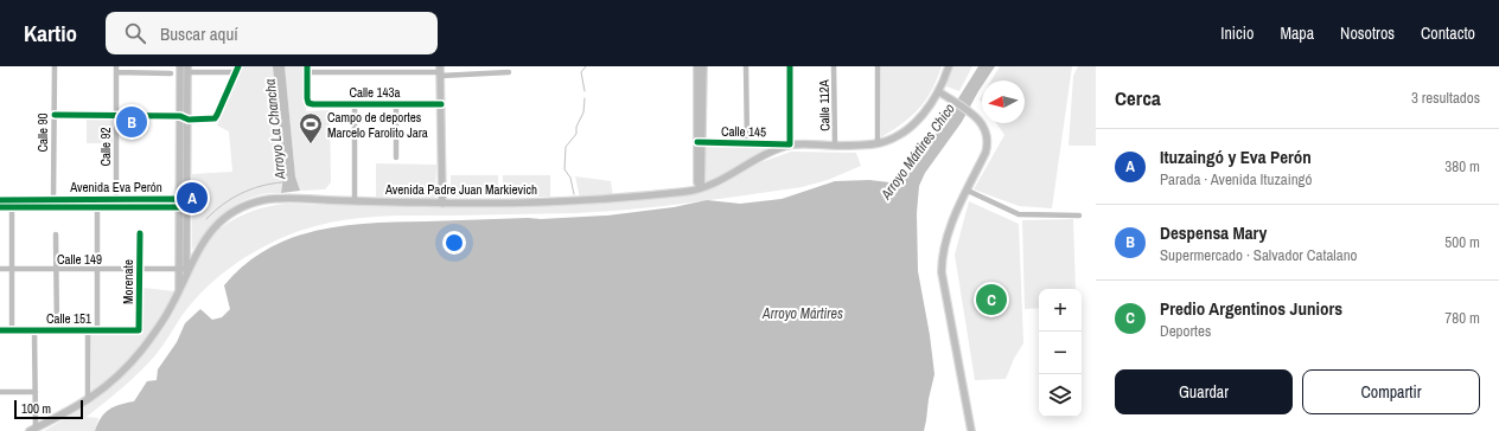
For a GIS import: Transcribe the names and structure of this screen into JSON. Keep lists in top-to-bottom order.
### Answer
{
  "streets": {
    "main road": ["Avenida Padre Juan Markievich"],
    "street": [
      "Calle 143a",
      "Calle 112A",
      "Calle 145",
      "Calle 90",
      "Calle 92",
      "Avenida Eva Perón",
      "Calle 149",
      "Morenate",
      "Calle 151"
    ]
  },
  "crossings": [
    ["Calle 112A", "Avenida Padre Juan Markievich"],
    ["Calle 145", "Avenida Padre Juan Markievich"],
    ["Calle 90", "Avenida Eva Perón"],
    ["Calle 92", "Avenida Eva Perón"],
    ["Calle 149", "Morenate"],
    ["Morenate", "Calle 151"]
  ],
  "water": ["Arroyo La Chancha", "Arroyo Mártires Chico", "Arroyo Mártires"],
  "places": {
    "sports": ["Campo de deportes Marcelo Farolito Jara"]
  },
  "scale_bar": "100 m",
  "north": "left",
  "page": {
    "header": "Kartio",
    "search": "Buscar aquí",
    "nav": [
      "Inicio",
      "Mapa",
      "Nosotros",
      "Contacto"
    ],
    "heading": ["Cerca", "3 resultados"],
    "pins": ["B", "A", "C"],
    "list": [
      {
        "mark": "A",
        "name": "Ituzaingó y Eva Perón",
        "note": "Parada · Avenida Ituzaingó",
        "value": "380 m"
      },
      {
        "mark": "B",
        "name": "Despensa Mary",
        "note": "Supermercado · Salvador Catalano",
        "value": "500 m"
      },
      {
        "mark": "C",
        "name": "Predio Argentinos Juniors",
        "note": "Deportes",
        "value": "780 m"
      }
    ],
    "map_buttons": ["+", "−"],
    "buttons": ["Guardar", "Compartir"],
    "scale": "100 m"
  }
}
